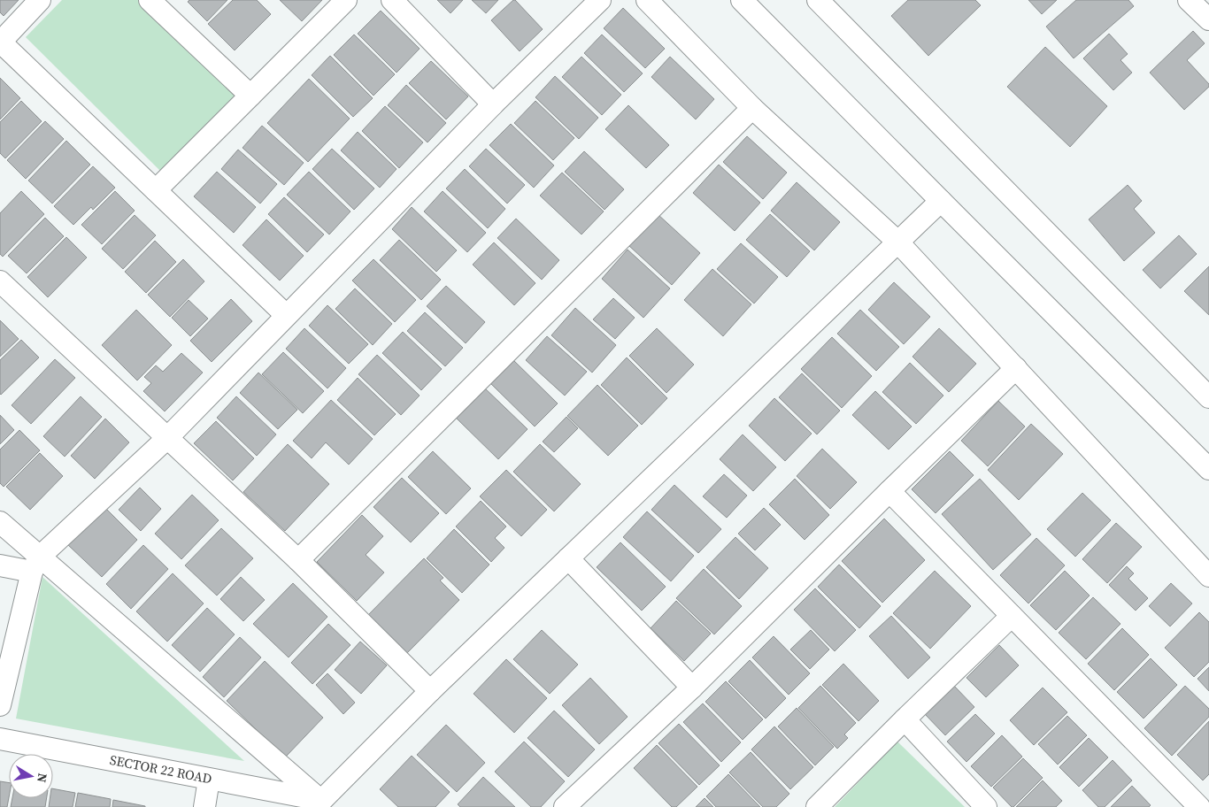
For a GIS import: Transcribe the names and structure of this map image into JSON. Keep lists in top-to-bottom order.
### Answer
{
  "streets": {
    "street": ["SECTOR 22 ROAD"]
  },
  "north": "right"
}
